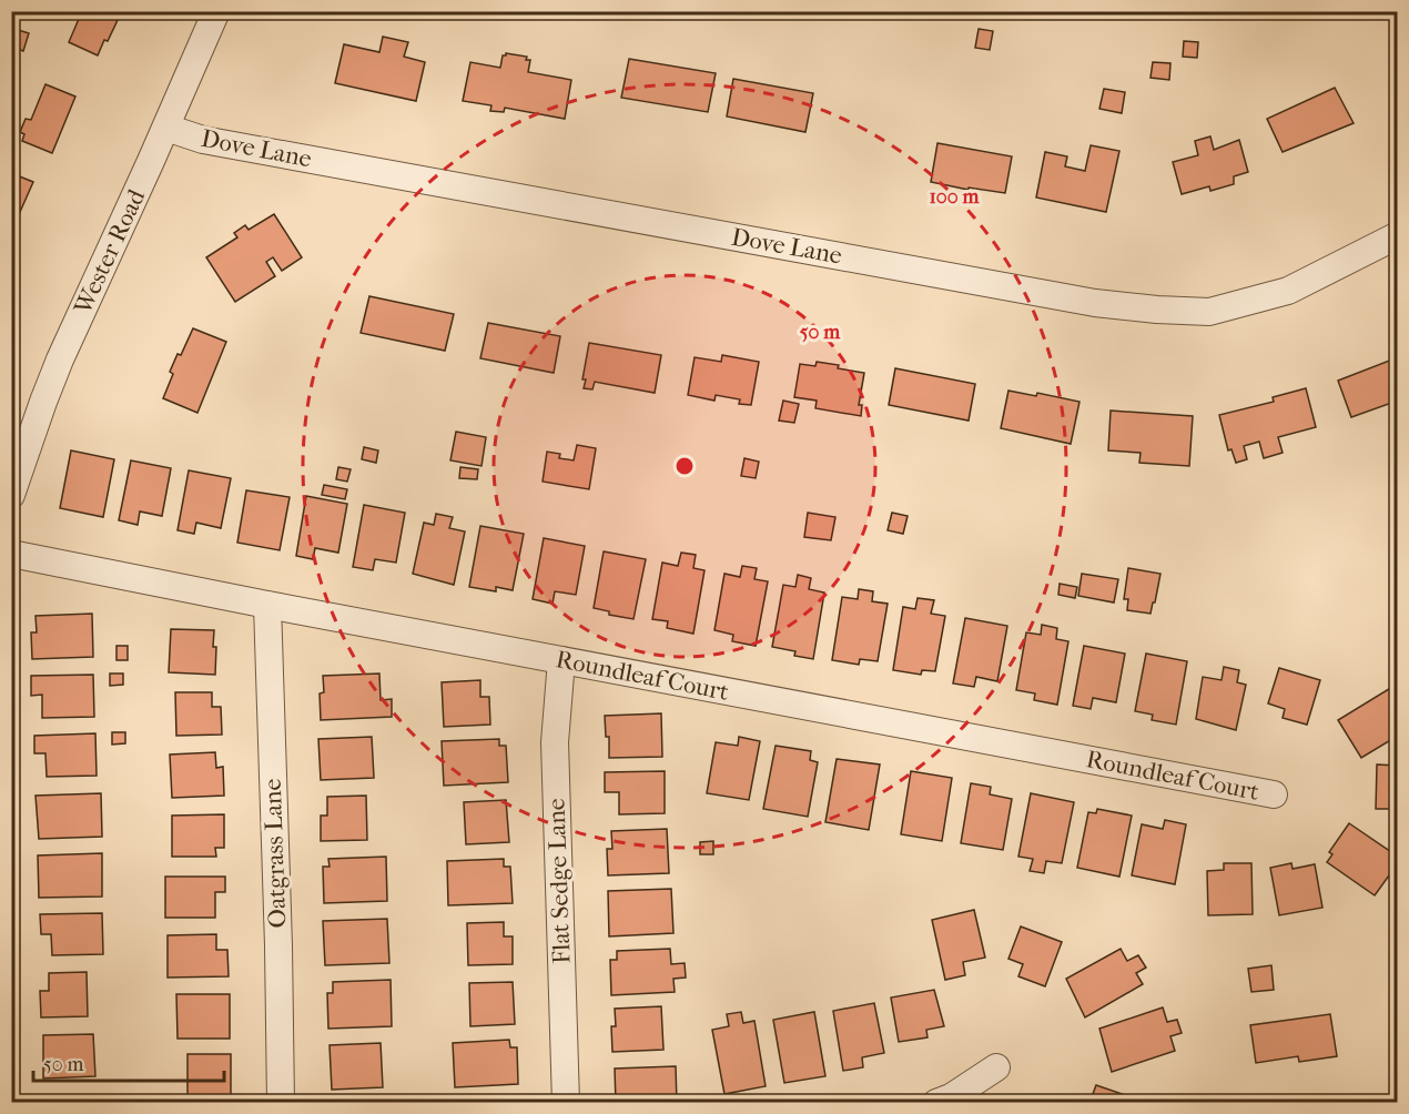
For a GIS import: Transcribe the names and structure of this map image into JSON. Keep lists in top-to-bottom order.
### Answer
{
  "streets": {
    "street": [
      "Dove Lane",
      "Wester Road",
      "Roundleaf Court",
      "Oatgrass Lane",
      "Flat Sedge Lane"
    ]
  },
  "crossings": [
    ["Dove Lane", "Wester Road"],
    ["Roundleaf Court", "Oatgrass Lane"],
    ["Roundleaf Court", "Flat Sedge Lane"]
  ],
  "scale_bar": "50 m",
  "rings": ["100 m", "50 m"]
}
